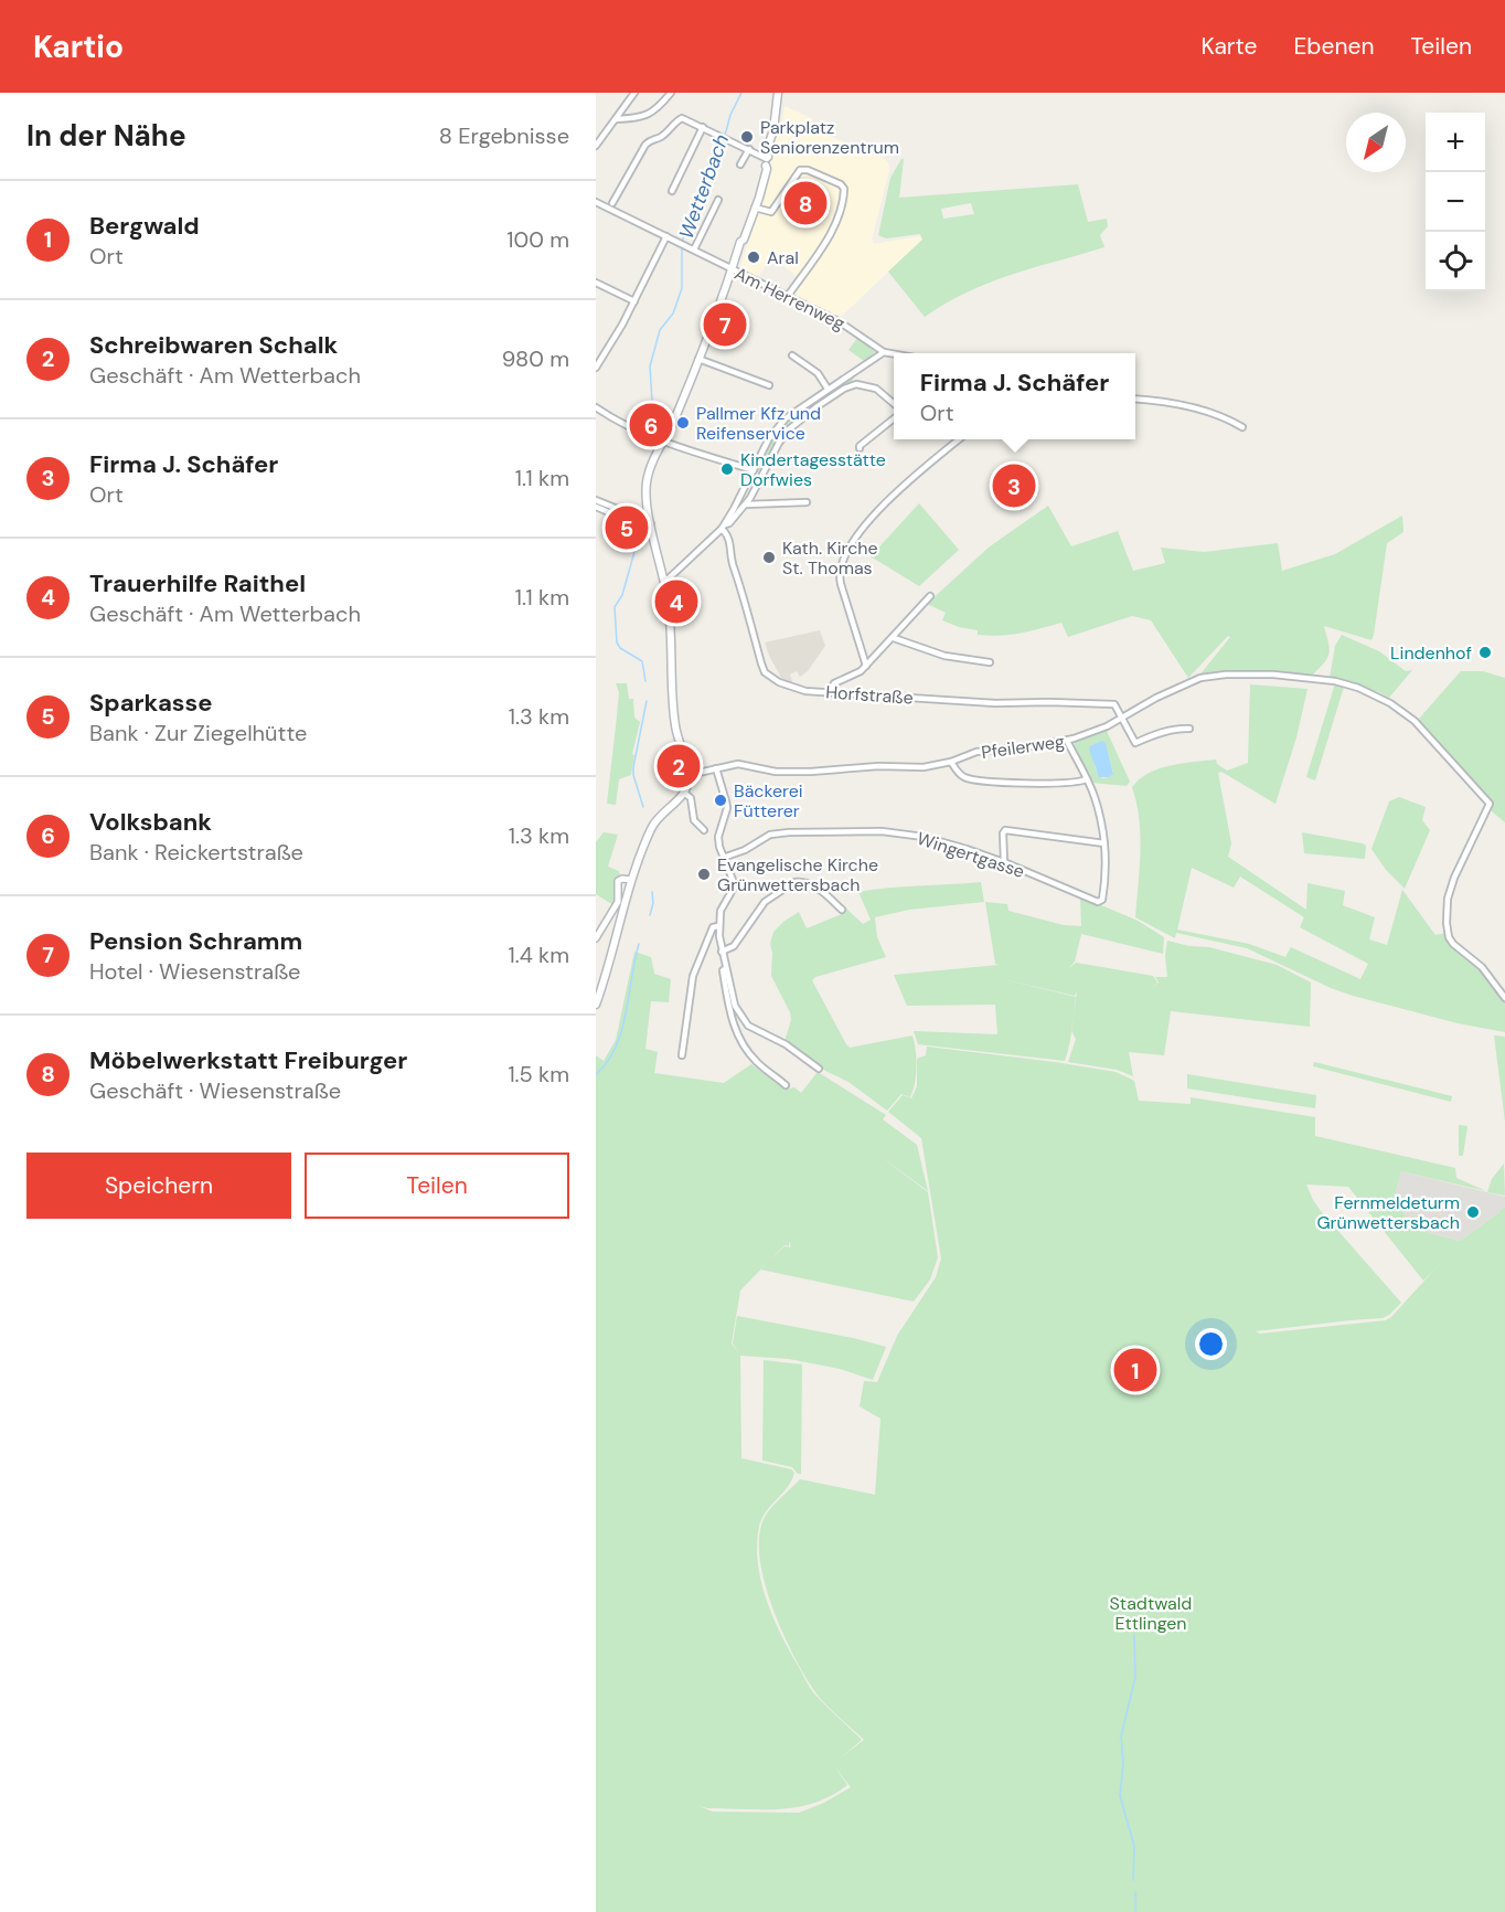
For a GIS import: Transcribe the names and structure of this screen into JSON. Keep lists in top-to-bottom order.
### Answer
{
  "streets": {
    "street": [
      "Am Herrenweg",
      "Horfstraße",
      "Pfeilerweg",
      "Wingertgasse"
    ]
  },
  "crossings": [
    ["Horfstraße", "Pfeilerweg"]
  ],
  "water": ["Wetterbach"],
  "parks": ["Stadtwald Ettlingen"],
  "places": [
    "Parkplatz Seniorenzentrum",
    "Aral",
    "Pallmer Kfz und Reifenservice",
    "Kindertagesstätte Dorfwies",
    "Kath. Kirche St. Thomas",
    "Lindenhof",
    "Bäckerei Fütterer",
    "Evangelische Kirche Grünwettersbach",
    "Fernmeldeturm Grünwettersbach"
  ],
  "north": "bottom left",
  "page": {
    "header": "Kartio",
    "nav": ["Karte", "Ebenen", "Teilen"],
    "heading": ["In der Nähe", "8 Ergebnisse"],
    "map_buttons": ["+", "−"],
    "list": [
      {
        "mark": "1",
        "name": "Bergwald",
        "note": "Ort",
        "value": "100 m"
      },
      {
        "mark": "2",
        "name": "Schreibwaren Schalk",
        "note": "Geschäft · Am Wetterbach",
        "value": "980 m"
      },
      {
        "mark": "3",
        "name": "Firma J. Schäfer",
        "note": "Ort",
        "value": "1.1 km"
      },
      {
        "mark": "4",
        "name": "Trauerhilfe Raithel",
        "note": "Geschäft · Am Wetterbach",
        "value": "1.1 km"
      },
      {
        "mark": "5",
        "name": "Sparkasse",
        "note": "Bank · Zur Ziegelhütte",
        "value": "1.3 km"
      },
      {
        "mark": "6",
        "name": "Volksbank",
        "note": "Bank · Reickertstraße",
        "value": "1.3 km"
      },
      {
        "mark": "7",
        "name": "Pension Schramm",
        "note": "Hotel · Wiesenstraße",
        "value": "1.4 km"
      },
      {
        "mark": "8",
        "name": "Möbelwerkstatt Freiburger",
        "note": "Geschäft · Wiesenstraße",
        "value": "1.5 km"
      }
    ],
    "pins": [
      "8",
      "7",
      "6",
      "3",
      "5",
      "4",
      "2",
      "1"
    ],
    "popup": ["Firma J. Schäfer", "Ort"],
    "buttons": ["Speichern", "Teilen"]
  }
}
